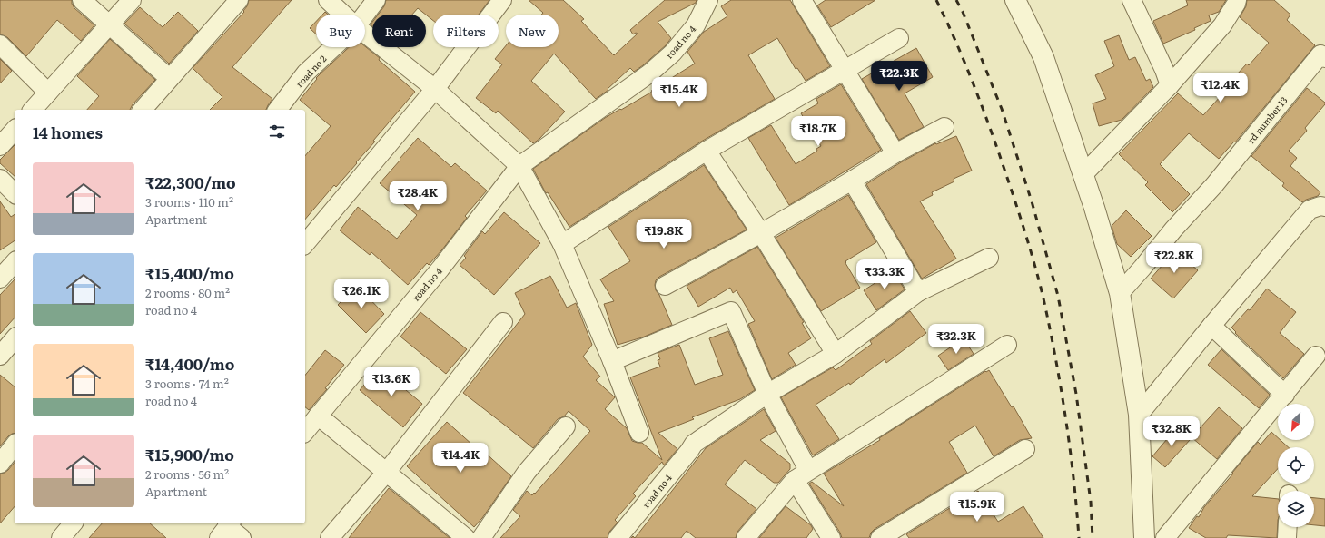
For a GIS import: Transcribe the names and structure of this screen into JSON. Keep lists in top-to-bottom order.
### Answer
{
  "streets": {
    "street": ["road no 4", "road no 2", "rd number 13"]
  },
  "north": "bottom left",
  "page": {
    "chip": [
      "Buy",
      "Rent",
      "Filters",
      "New"
    ],
    "price": [
      "₹22.3K",
      "₹12.4K",
      "₹15.4K",
      "₹18.7K",
      "₹28.4K",
      "₹19.8K",
      "₹22.8K",
      "₹33.3K",
      "₹26.1K",
      "₹32.3K",
      "₹13.6K",
      "₹32.8K",
      "₹14.4K",
      "₹15.9K"
    ],
    "heading": "14 homes",
    "list": [
      {
        "name": "₹22,300/mo",
        "note": "3 rooms · 110 m² · Apartment"
      },
      {
        "name": "₹15,400/mo",
        "note": "2 rooms · 80 m² · road no 4"
      },
      {
        "name": "₹14,400/mo",
        "note": "3 rooms · 74 m² · road no 4"
      },
      {
        "name": "₹15,900/mo",
        "note": "2 rooms · 56 m² · Apartment"
      }
    ]
  }
}
